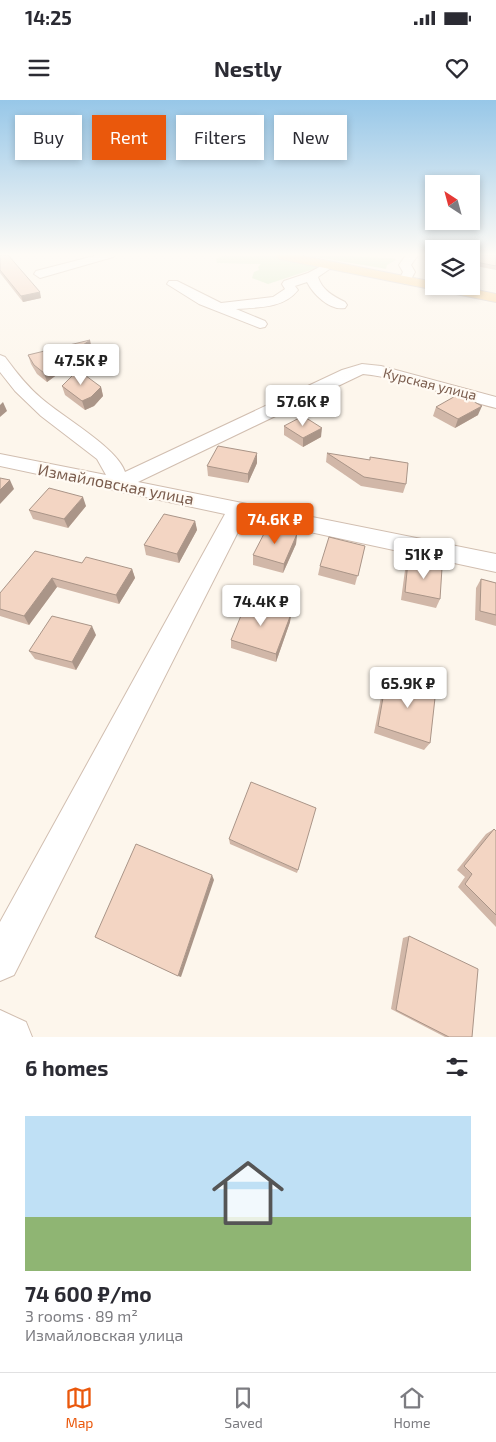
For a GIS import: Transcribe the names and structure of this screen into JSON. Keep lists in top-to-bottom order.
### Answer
{
  "streets": {
    "street": ["Курская улица", "Измайловская улица"]
  },
  "crossings": [
    ["Курская улица", "Измайловская улица"]
  ],
  "north": "top left",
  "page": {
    "status": "14:25",
    "header": "Nestly",
    "chip": [
      "Buy",
      "Rent",
      "Filters",
      "New"
    ],
    "price": [
      "47.5K ₽",
      "57.6K ₽",
      "74.6K ₽",
      "51K ₽",
      "74.4K ₽",
      "65.9K ₽"
    ],
    "heading": "6 homes",
    "list": [
      {
        "name": "74 600 ₽/mo",
        "note": "3 rooms · 89 m² · Измайловская улица"
      }
    ],
    "tabs": ["Map", "Saved", "Home"]
  }
}
